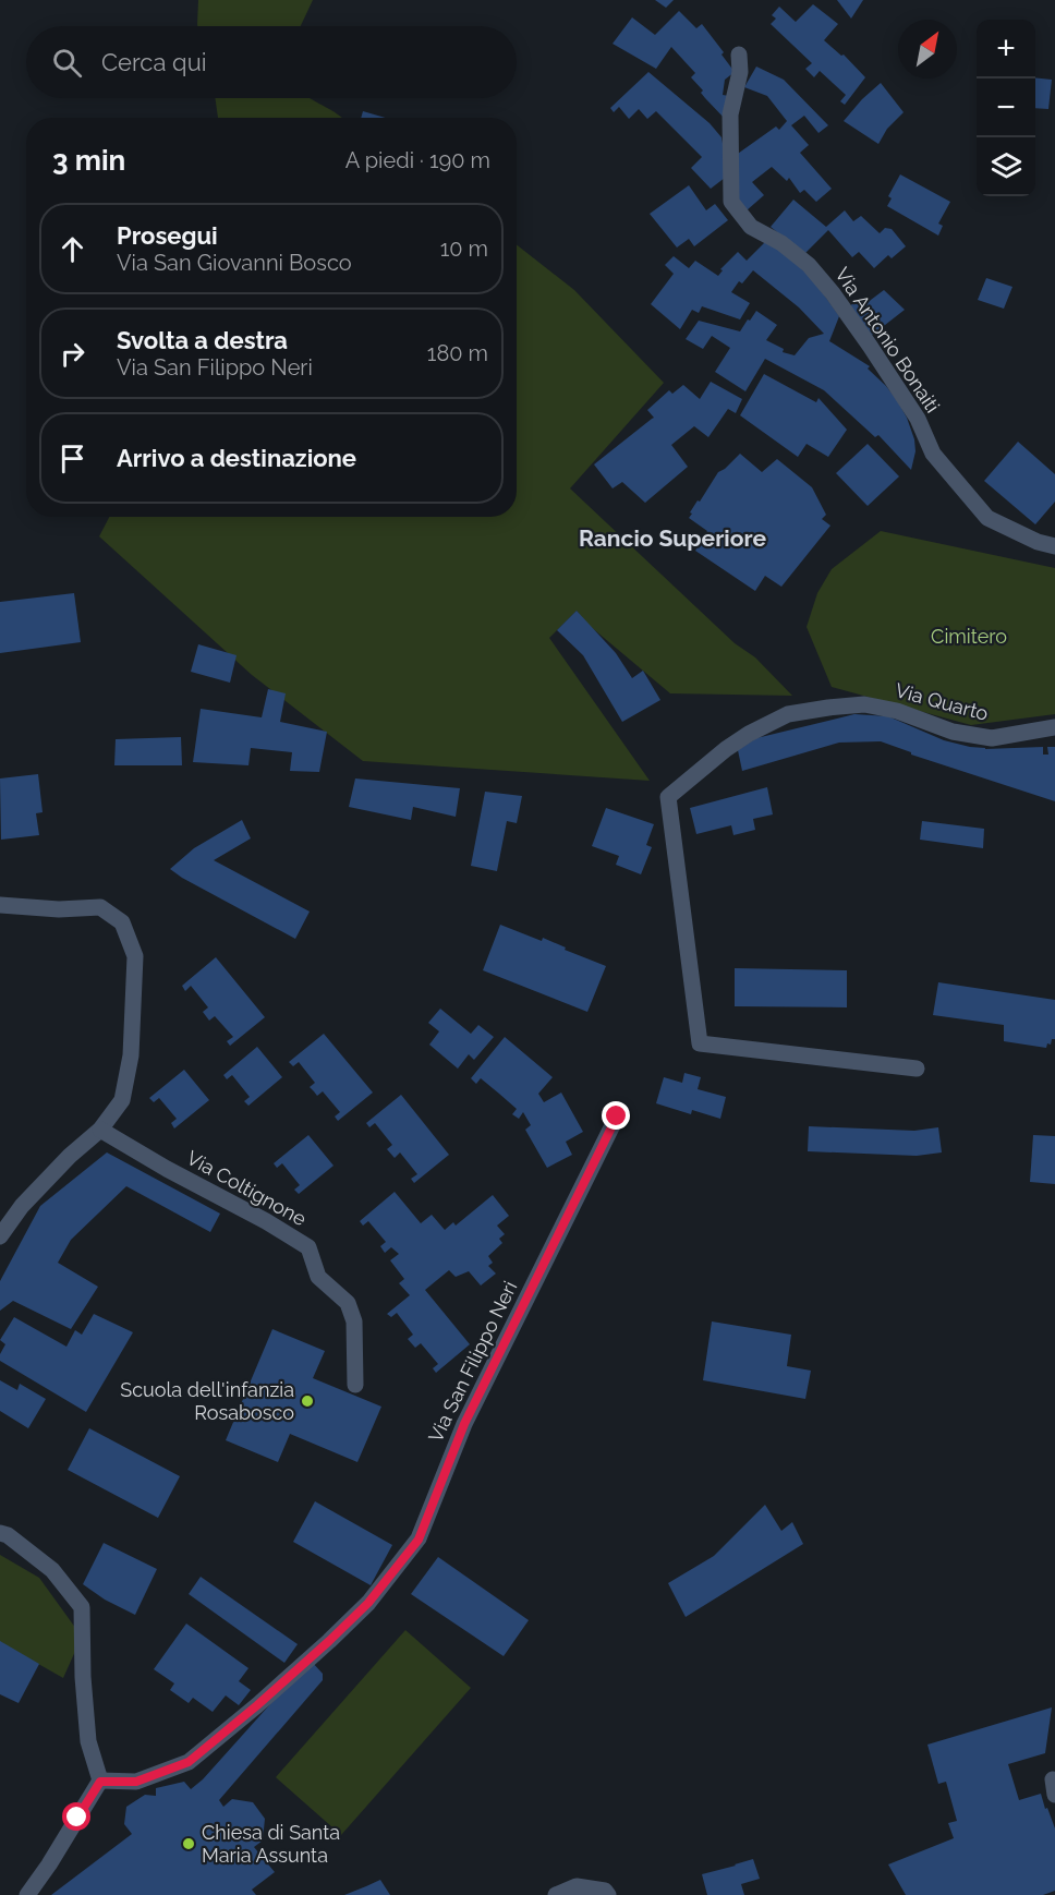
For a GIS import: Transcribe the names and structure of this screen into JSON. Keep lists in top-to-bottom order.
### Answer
{
  "streets": {
    "street": [
      "Via Antonio Bonaiti",
      "Via Quarto",
      "Via Coltignone",
      "Via San Filippo Neri"
    ]
  },
  "districts": ["Rancio Superiore"],
  "parks": ["Cimitero"],
  "places": ["Scuola dell'infanzia Rosabosco", "Chiesa di Santa Maria Assunta"],
  "north": "top right",
  "page": {
    "map_buttons": ["+", "−"],
    "search": "Cerca qui",
    "heading": ["3 min", "A piedi · 190 m"],
    "list": [
      ["Prosegui", "Via San Giovanni Bosco", "10 m"],
      ["Svolta a destra", "Via San Filippo Neri", "180 m"],
      "Arrivo a destinazione"
    ]
  }
}
